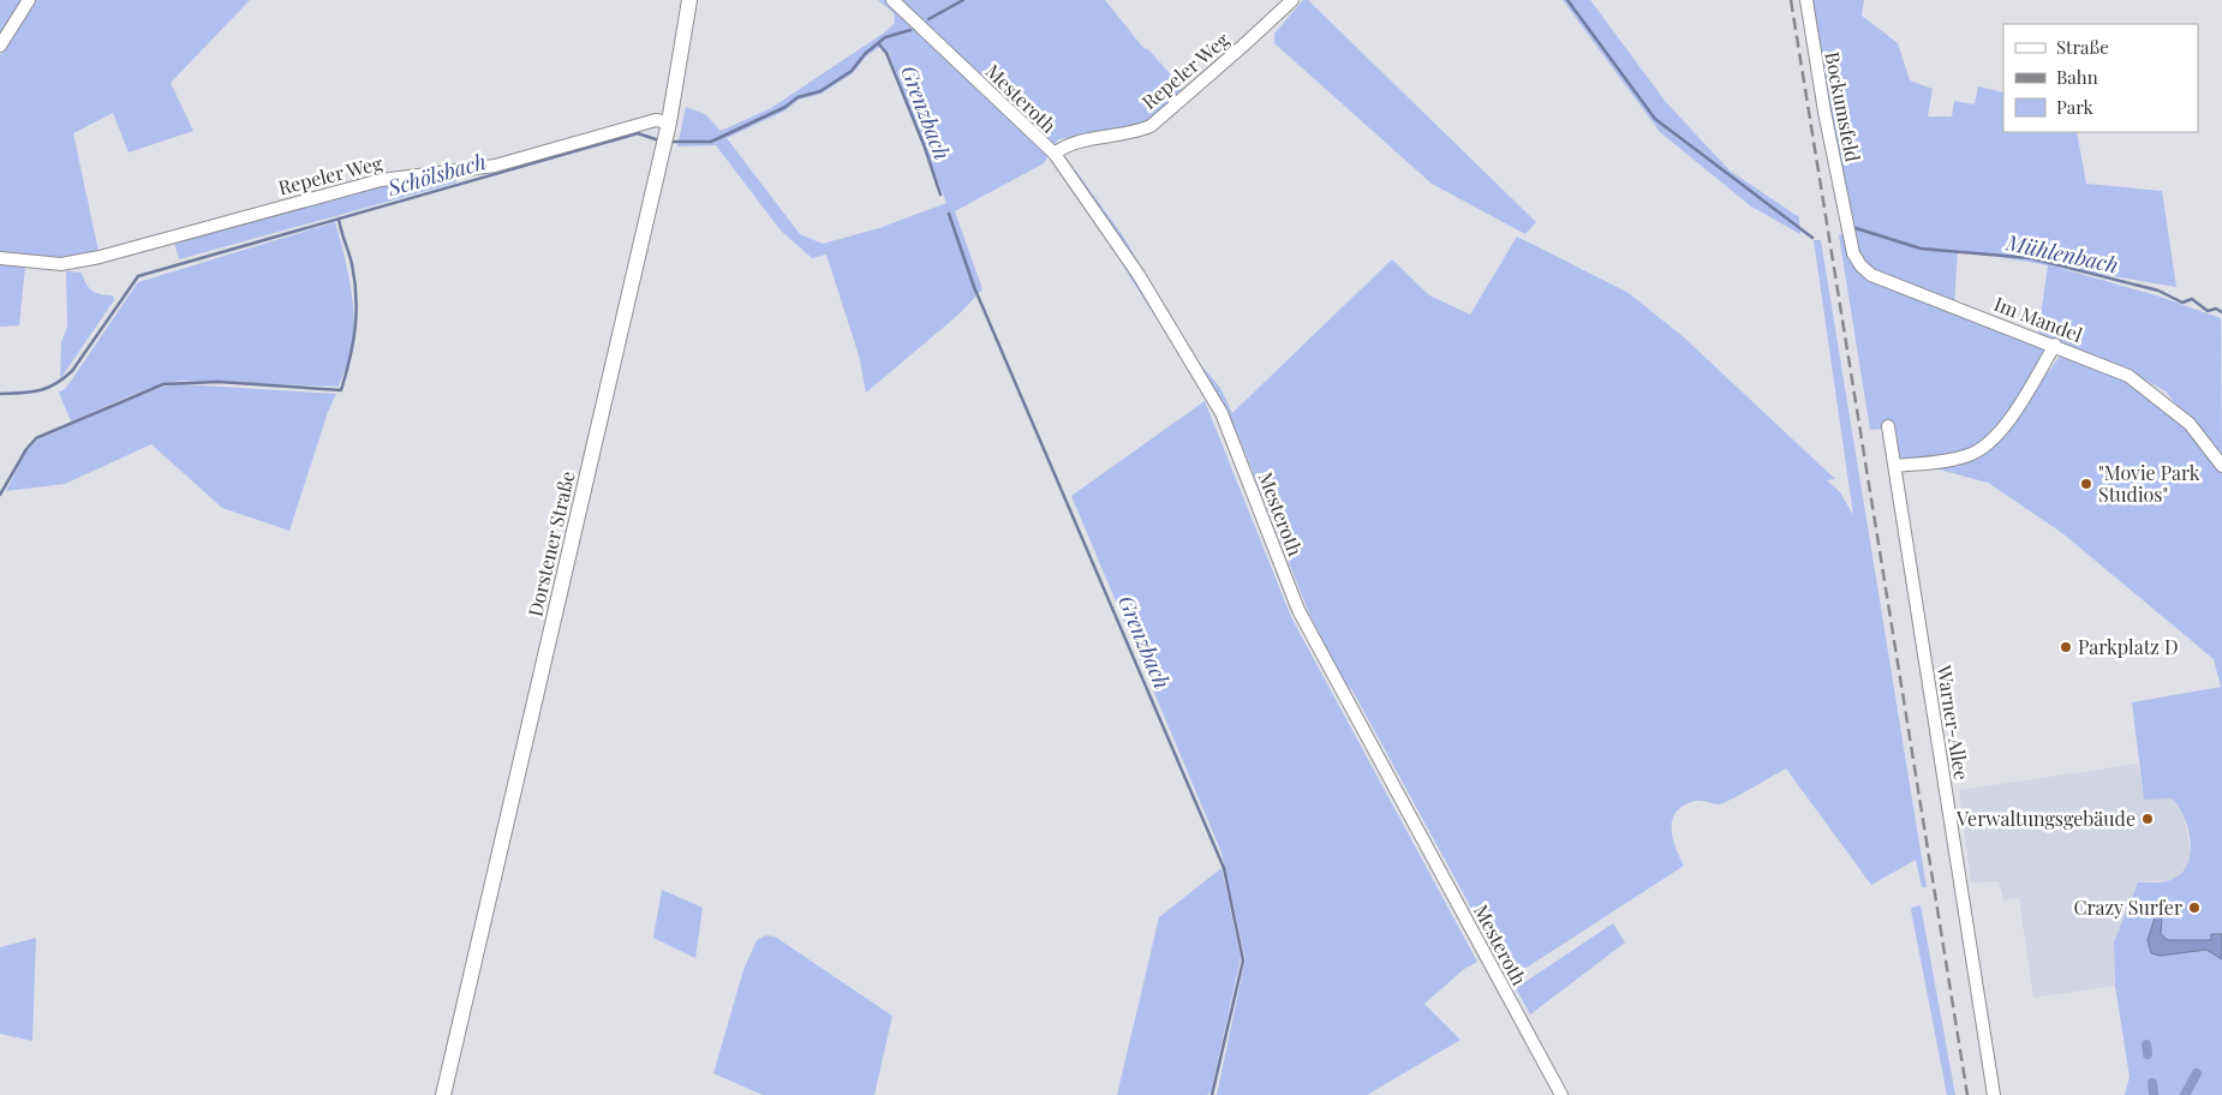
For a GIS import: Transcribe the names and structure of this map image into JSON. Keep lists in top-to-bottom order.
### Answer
{
  "streets": {
    "main road": ["Dorstener Straße"],
    "street": [
      "Repeler Weg",
      "Mesteroth",
      "Bockumsfeld",
      "Im Mandel",
      "Warner-Allee"
    ]
  },
  "crossings": [
    ["Repeler Weg", "Mesteroth"],
    ["Repeler Weg", "Dorstener Straße"],
    ["Bockumsfeld", "Im Mandel"]
  ],
  "water": ["Grenzbach", "Schölsbach", "Mühlenbach"],
  "places": [
    "\"Movie Park Studios\"",
    "Parkplatz D",
    "Verwaltungsgebäude",
    "Crazy Surfer"
  ],
  "legend": ["Straße", "Bahn", "Park"]
}
